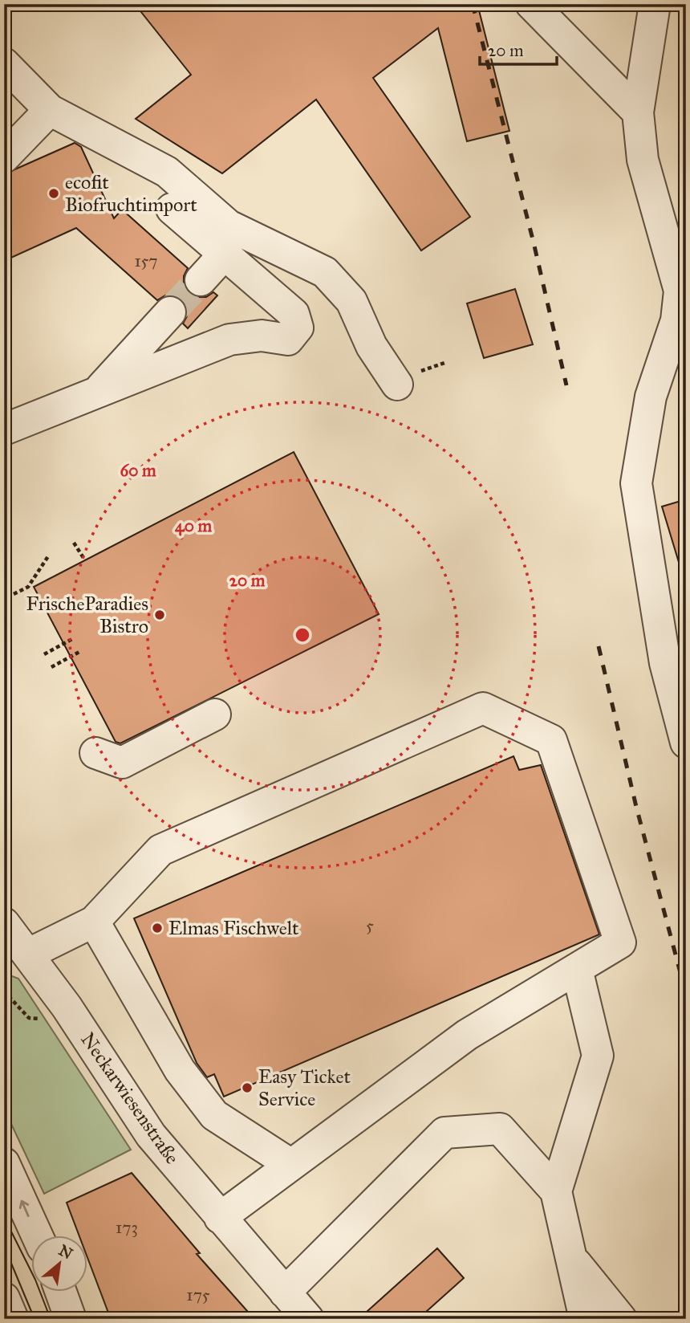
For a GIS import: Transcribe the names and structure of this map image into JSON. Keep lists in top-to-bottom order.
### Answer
{
  "streets": {
    "street": ["Neckarwiesenstraße"]
  },
  "places": [
    "ecofit Biofruchtimport",
    "FrischeParadies Bistro",
    "Elmas Fischwelt",
    "Easy Ticket Service"
  ],
  "house_numbers": [
    "157",
    "5",
    "173",
    "175"
  ],
  "scale_bar": "20 m",
  "north": "top right",
  "rings": ["60 m", "40 m", "20 m"]
}
